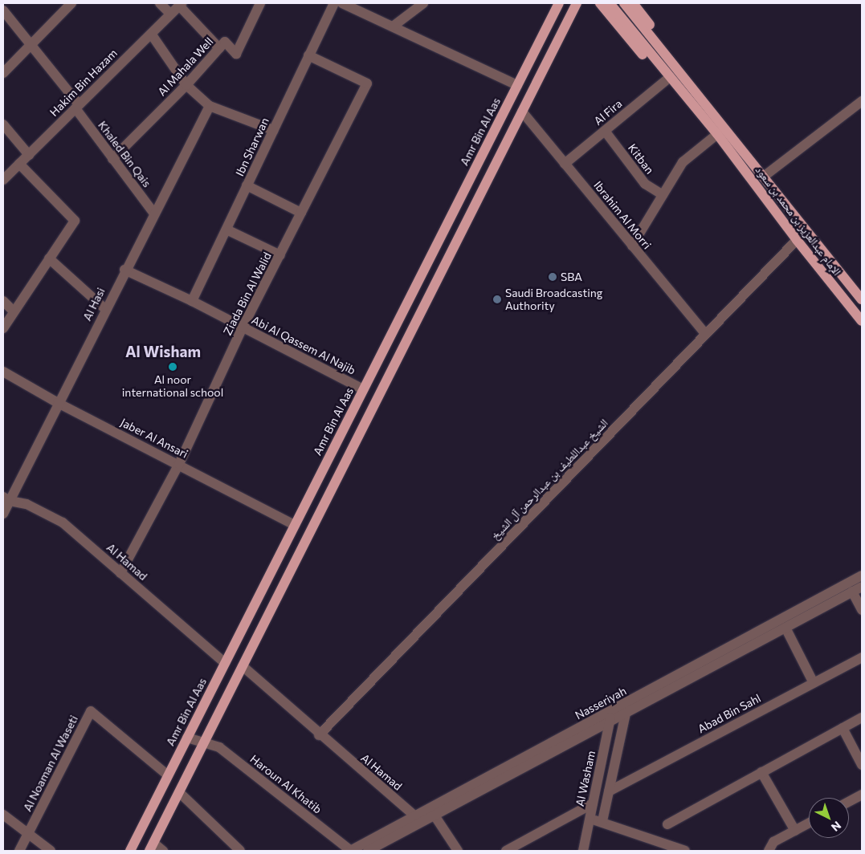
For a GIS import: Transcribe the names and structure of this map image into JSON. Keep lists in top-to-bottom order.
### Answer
{
  "streets": {
    "main road": ["Amr Bin Al Aas", "الإمام عبدالعزيز بن محمد بن سعود"],
    "street": [
      "Al Mahala Well",
      "Hakim Bin Hazam",
      "Al Fira",
      "Ibn Sharwan",
      "Khaled Bin Qais",
      "Kitban",
      "Ibrahim Al Morri",
      "Ziada Bin Al Walid",
      "Al Hasi",
      "Abi Al Qassem Al Najib",
      "Jaber Al Ansari",
      "الشيخ عبداللطيف بن عبدالرحمن آل الشيخ",
      "Al Hamad",
      "Nasseriyah",
      "Abad Bin Sahl",
      "Al Noaman Al Waseti",
      "Al Washam",
      "Haroun Al Khatib"
    ]
  },
  "crossings": [
    ["Al Mahala Well", "Khaled Bin Qais"],
    ["Hakim Bin Hazam", "Khaled Bin Qais"],
    ["Al Fira", "Kitban"],
    ["Al Fira", "Ibrahim Al Morri"],
    ["Al Fira", "الإمام عبدالعزيز بن محمد بن سعود"],
    ["Amr Bin Al Aas", "Abi Al Qassem Al Najib"],
    ["Amr Bin Al Aas", "Jaber Al Ansari"],
    ["Amr Bin Al Aas", "Al Hamad"],
    ["Amr Bin Al Aas", "Al Noaman Al Waseti"],
    ["Amr Bin Al Aas", "Haroun Al Khatib"],
    ["Ibn Sharwan", "Ziada Bin Al Walid"],
    ["Ibn Sharwan", "Abi Al Qassem Al Najib"],
    ["Khaled Bin Qais", "Al Hasi"],
    ["Ibrahim Al Morri", "الشيخ عبداللطيف بن عبدالرحمن آل الشيخ"],
    ["الإمام عبدالعزيز بن محمد بن سعود", "الشيخ عبداللطيف بن عبدالرحمن آل الشيخ"],
    ["Ziada Bin Al Walid", "Abi Al Qassem Al Najib"],
    ["Ziada Bin Al Walid", "Jaber Al Ansari"],
    ["Ziada Bin Al Walid", "Al Hamad"],
    ["Al Hasi", "Abi Al Qassem Al Najib"],
    ["Al Hasi", "Jaber Al Ansari"],
    ["Al Hasi", "Al Hamad"],
    ["الشيخ عبداللطيف بن عبدالرحمن آل الشيخ", "Al Hamad"],
    ["Al Hamad", "Nasseriyah"],
    ["Nasseriyah", "Al Washam"],
    ["Nasseriyah", "Haroun Al Khatib"]
  ],
  "districts": ["Al Wisham"],
  "places": ["SBA", "Saudi Broadcasting Authority", "Al noor international school"],
  "north": "bottom right"
}
